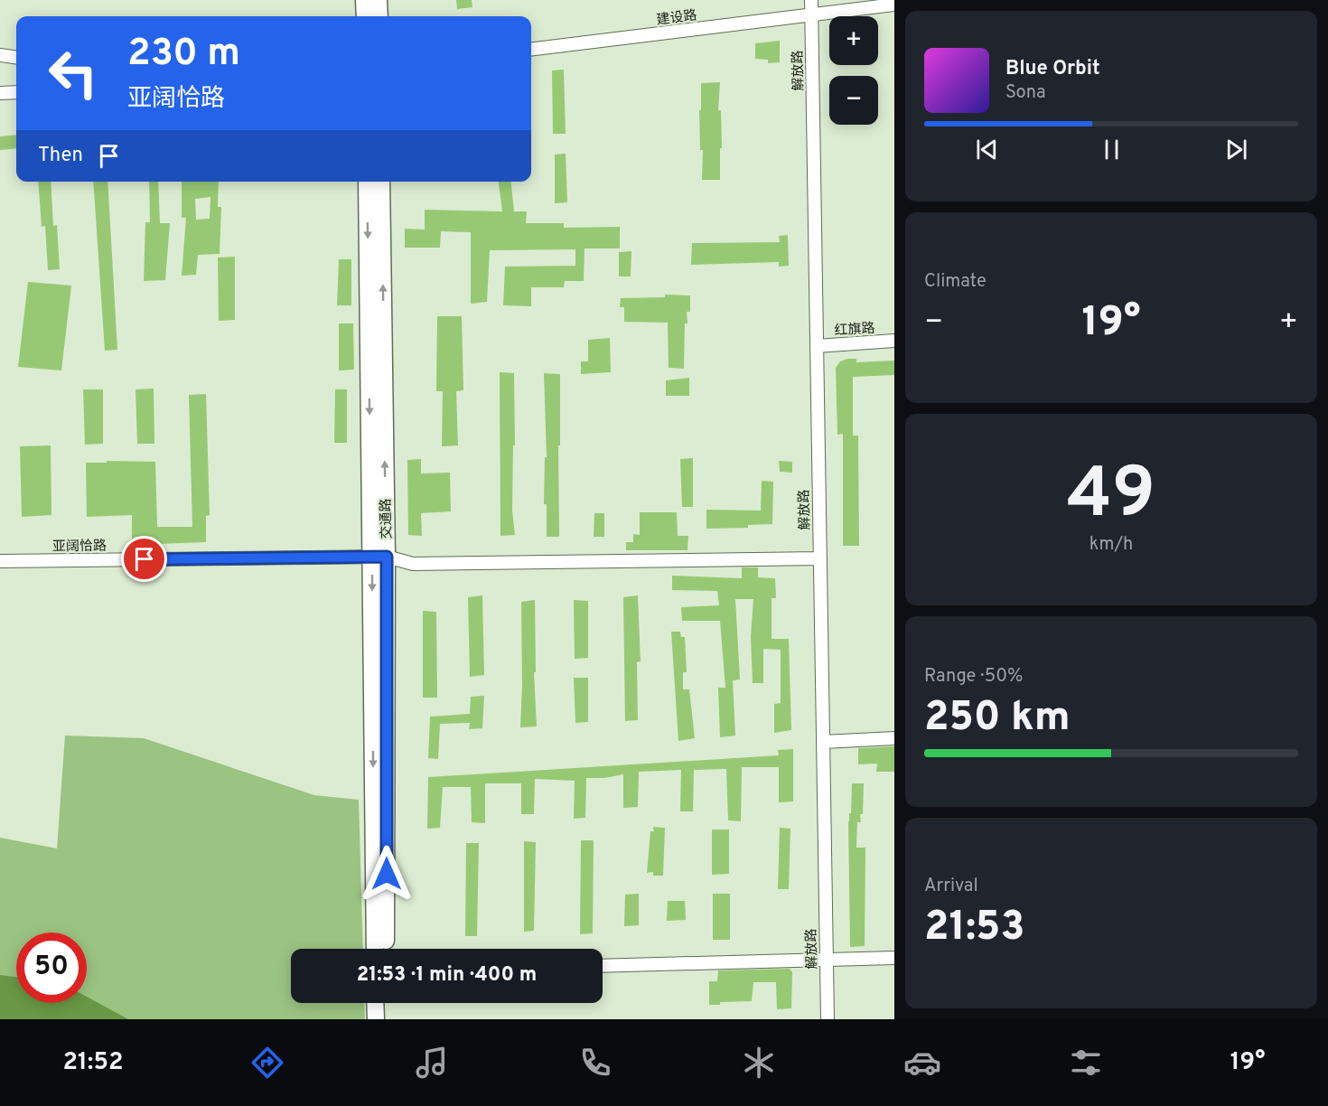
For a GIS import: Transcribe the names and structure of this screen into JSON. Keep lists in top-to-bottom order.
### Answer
{
  "streets": {
    "main road": ["交通路"],
    "street": [
      "建设路",
      "解放路",
      "红旗路",
      "亚阔恰路"
    ]
  },
  "crossings": [
    ["建设路", "解放路"],
    ["解放路", "红旗路"],
    ["解放路", "亚阔恰路"],
    ["交通路", "亚阔恰路"]
  ],
  "page": {
    "map_buttons": ["+", "−"],
    "turn": ["230 m", "亚阔恰路"],
    "song": ["Blue Orbit", "Sona"],
    "then": "Then",
    "tile": [
      "Climate",
      ["49", "km/h"],
      ["Range · 50%", "250 km"],
      ["Arrival", "21:53"]
    ],
    "heat": ["−", "19°", "+"],
    "limit": "50",
    "trip": "21:53 · 1 min · 400 m",
    "tabs": ["21:52", "19°"]
  }
}
